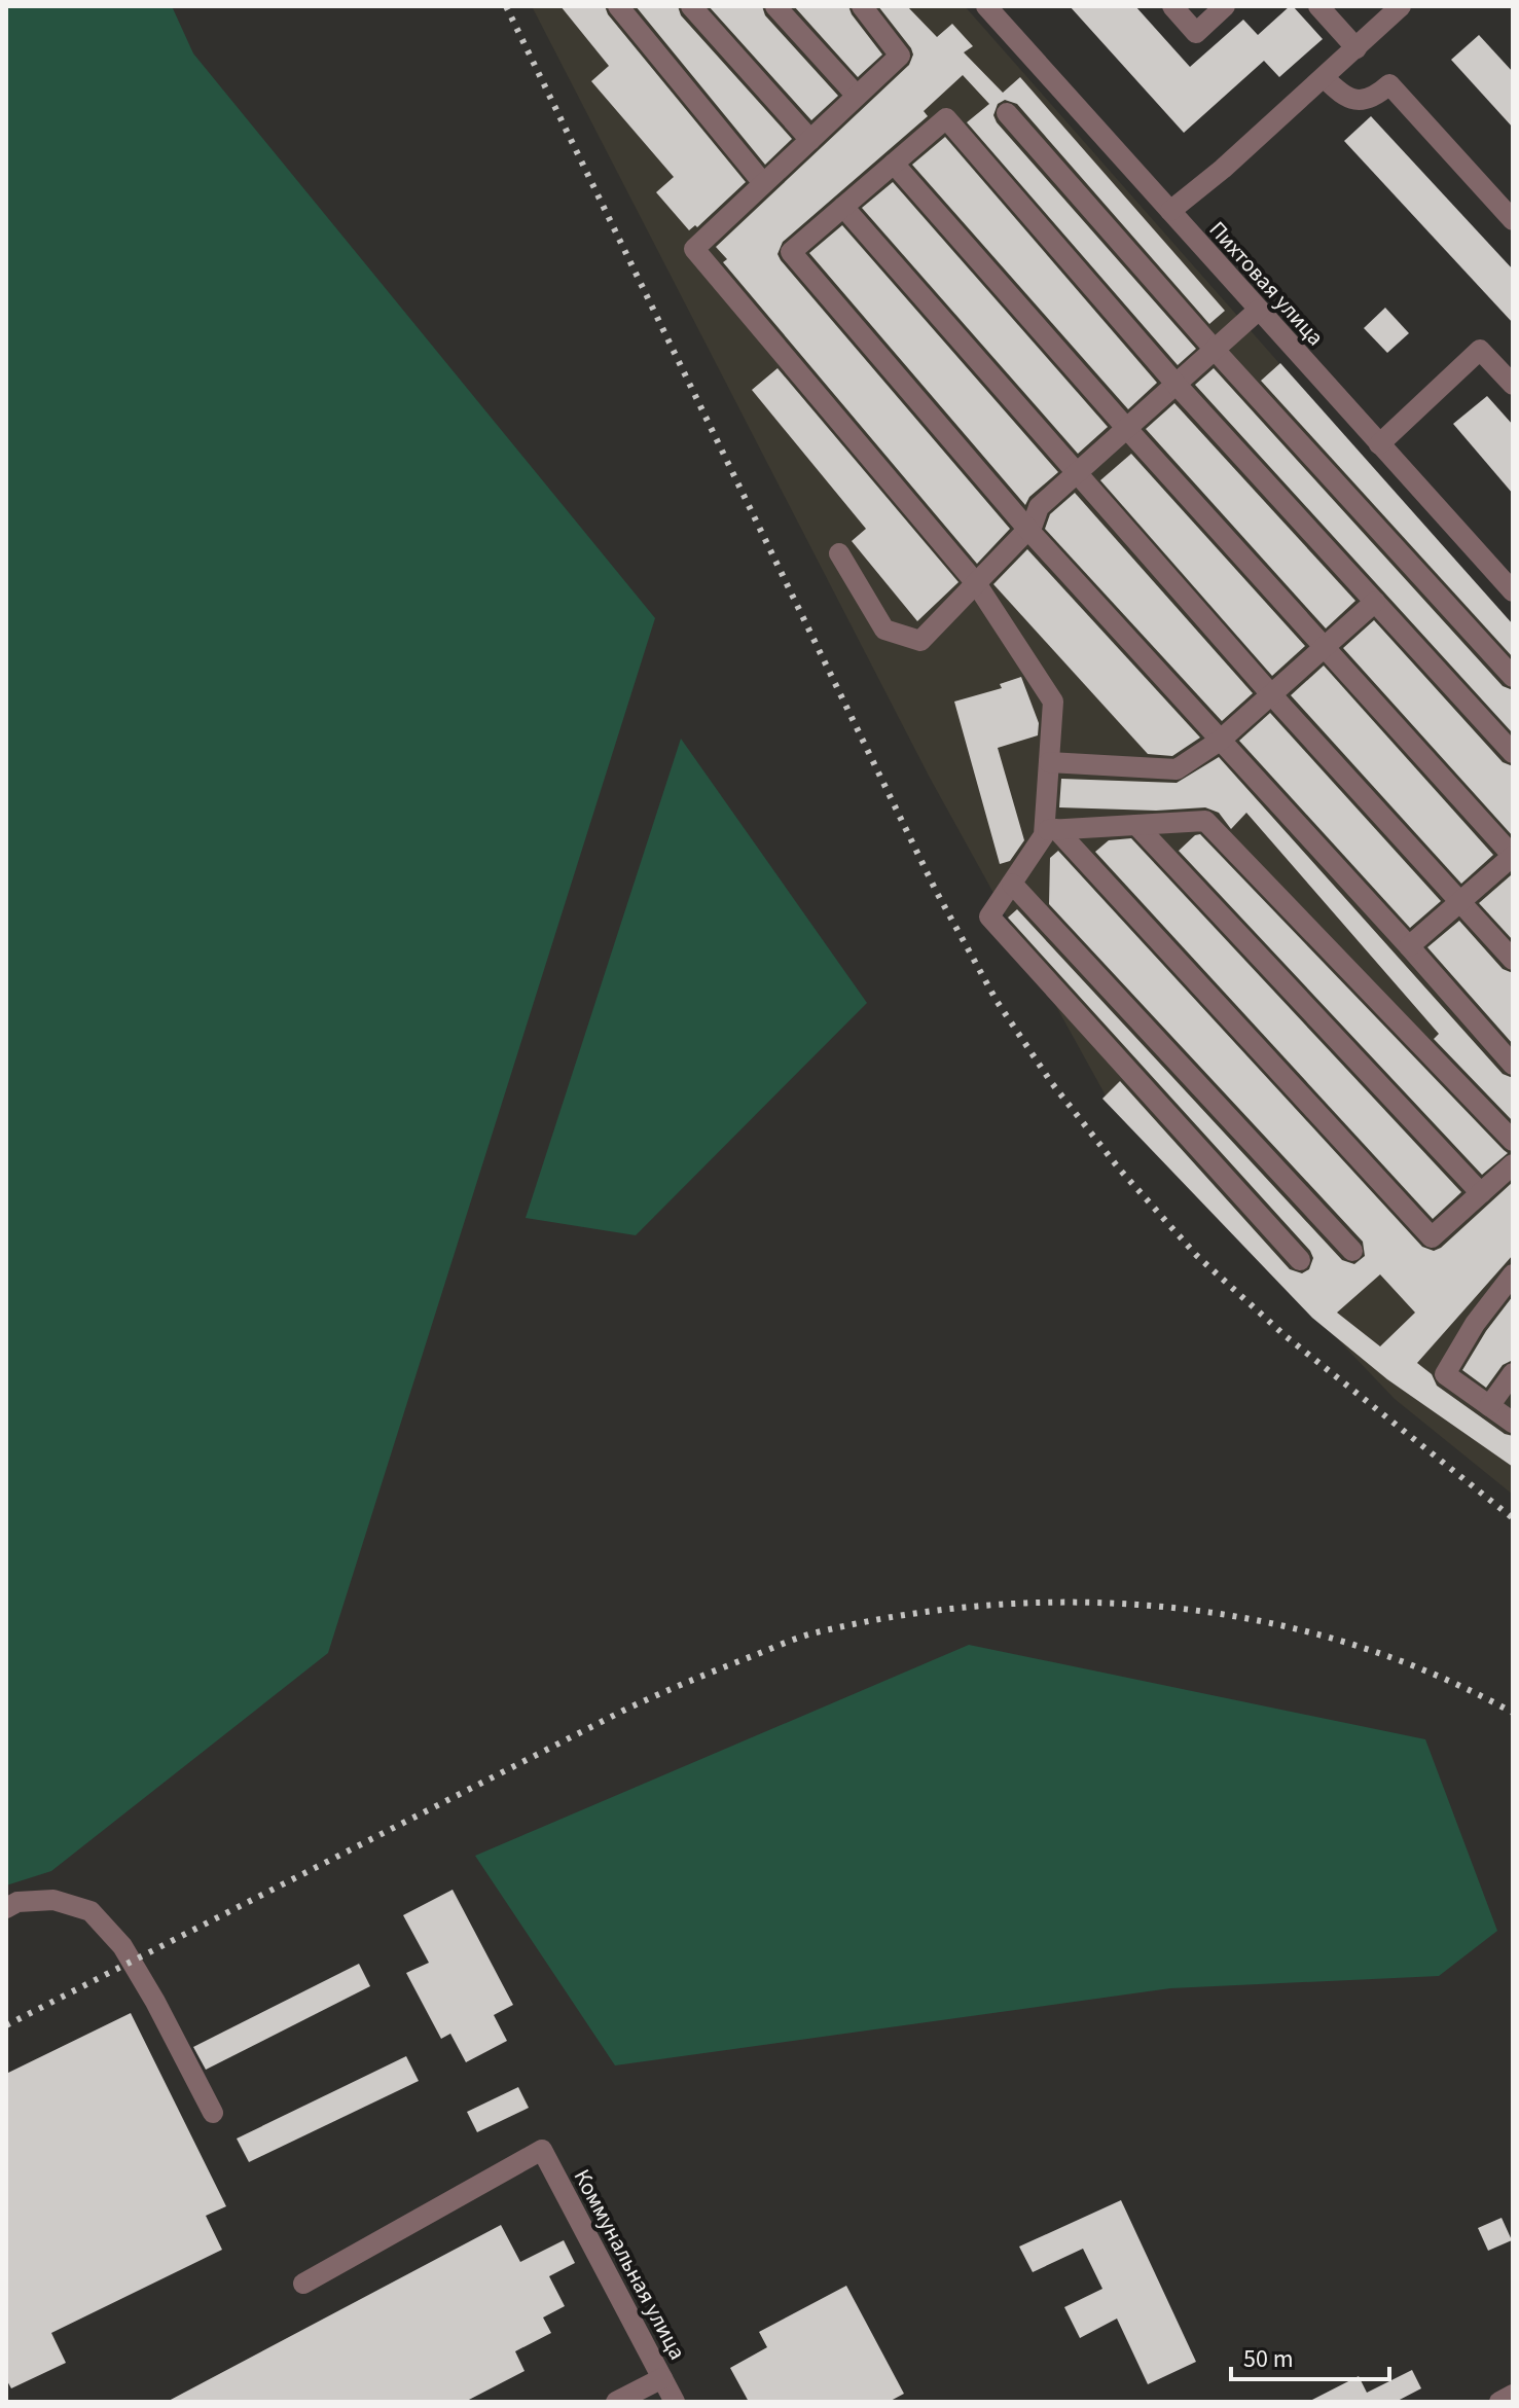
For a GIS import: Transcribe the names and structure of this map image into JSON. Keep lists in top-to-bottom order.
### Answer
{
  "streets": {
    "street": ["Пихтовая улица", "Коммунальная улица"]
  },
  "scale_bar": "50 m"
}
